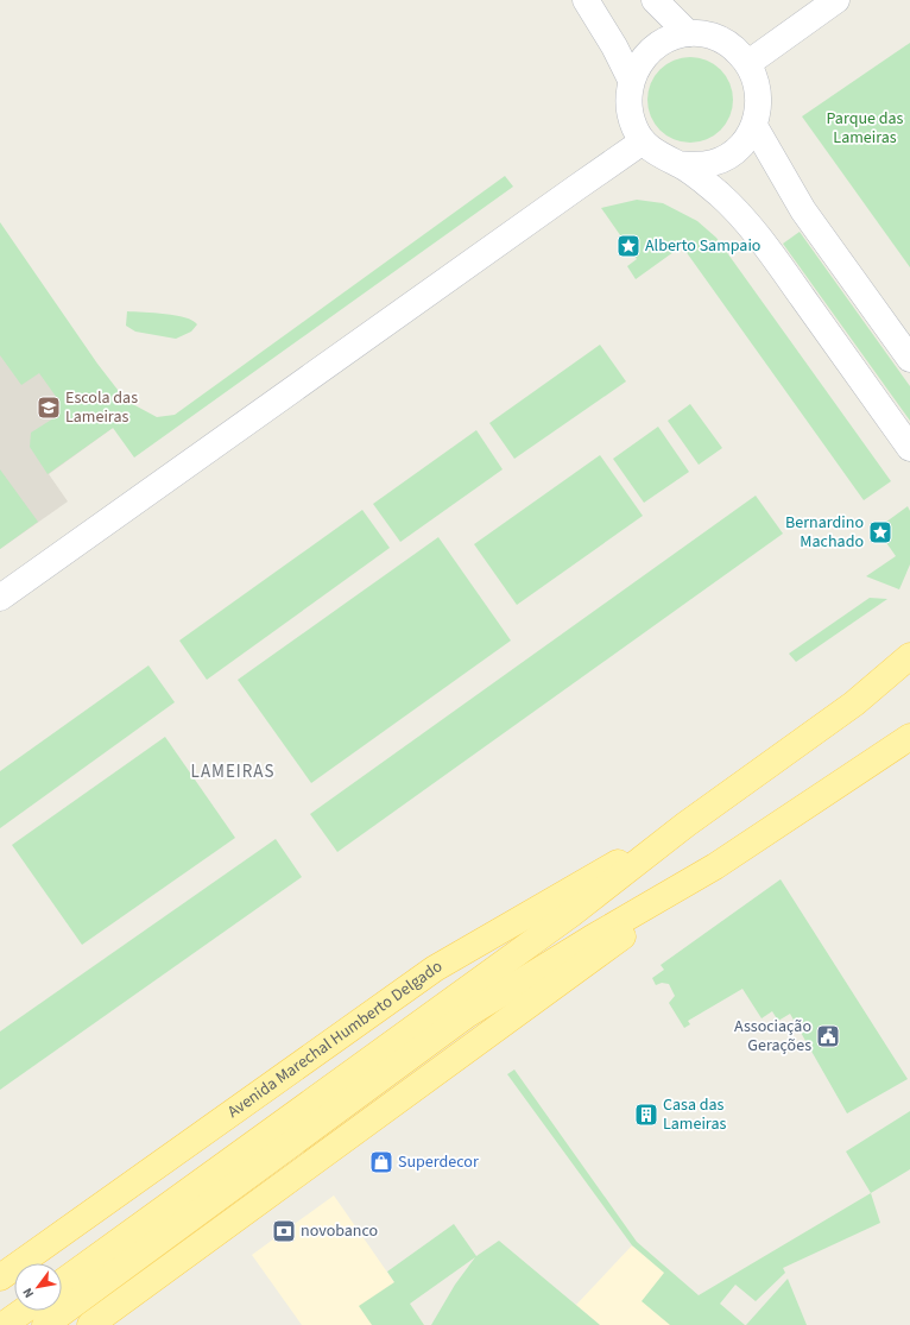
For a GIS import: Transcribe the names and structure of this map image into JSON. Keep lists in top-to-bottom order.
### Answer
{
  "streets": {
    "main road": ["Avenida Marechal Humberto Delgado"]
  },
  "districts": ["LAMEIRAS"],
  "parks": ["Parque das Lameiras"],
  "places": {
    "place": ["Alberto Sampaio", "Bernardino Machado"],
    "school or university": ["Escola das Lameiras"],
    "public building": ["Associação Gerações"],
    "building": ["Casa das Lameiras"],
    "shop": ["Superdecor"],
    "bank": ["novobanco"]
  },
  "north": "bottom left"
}
